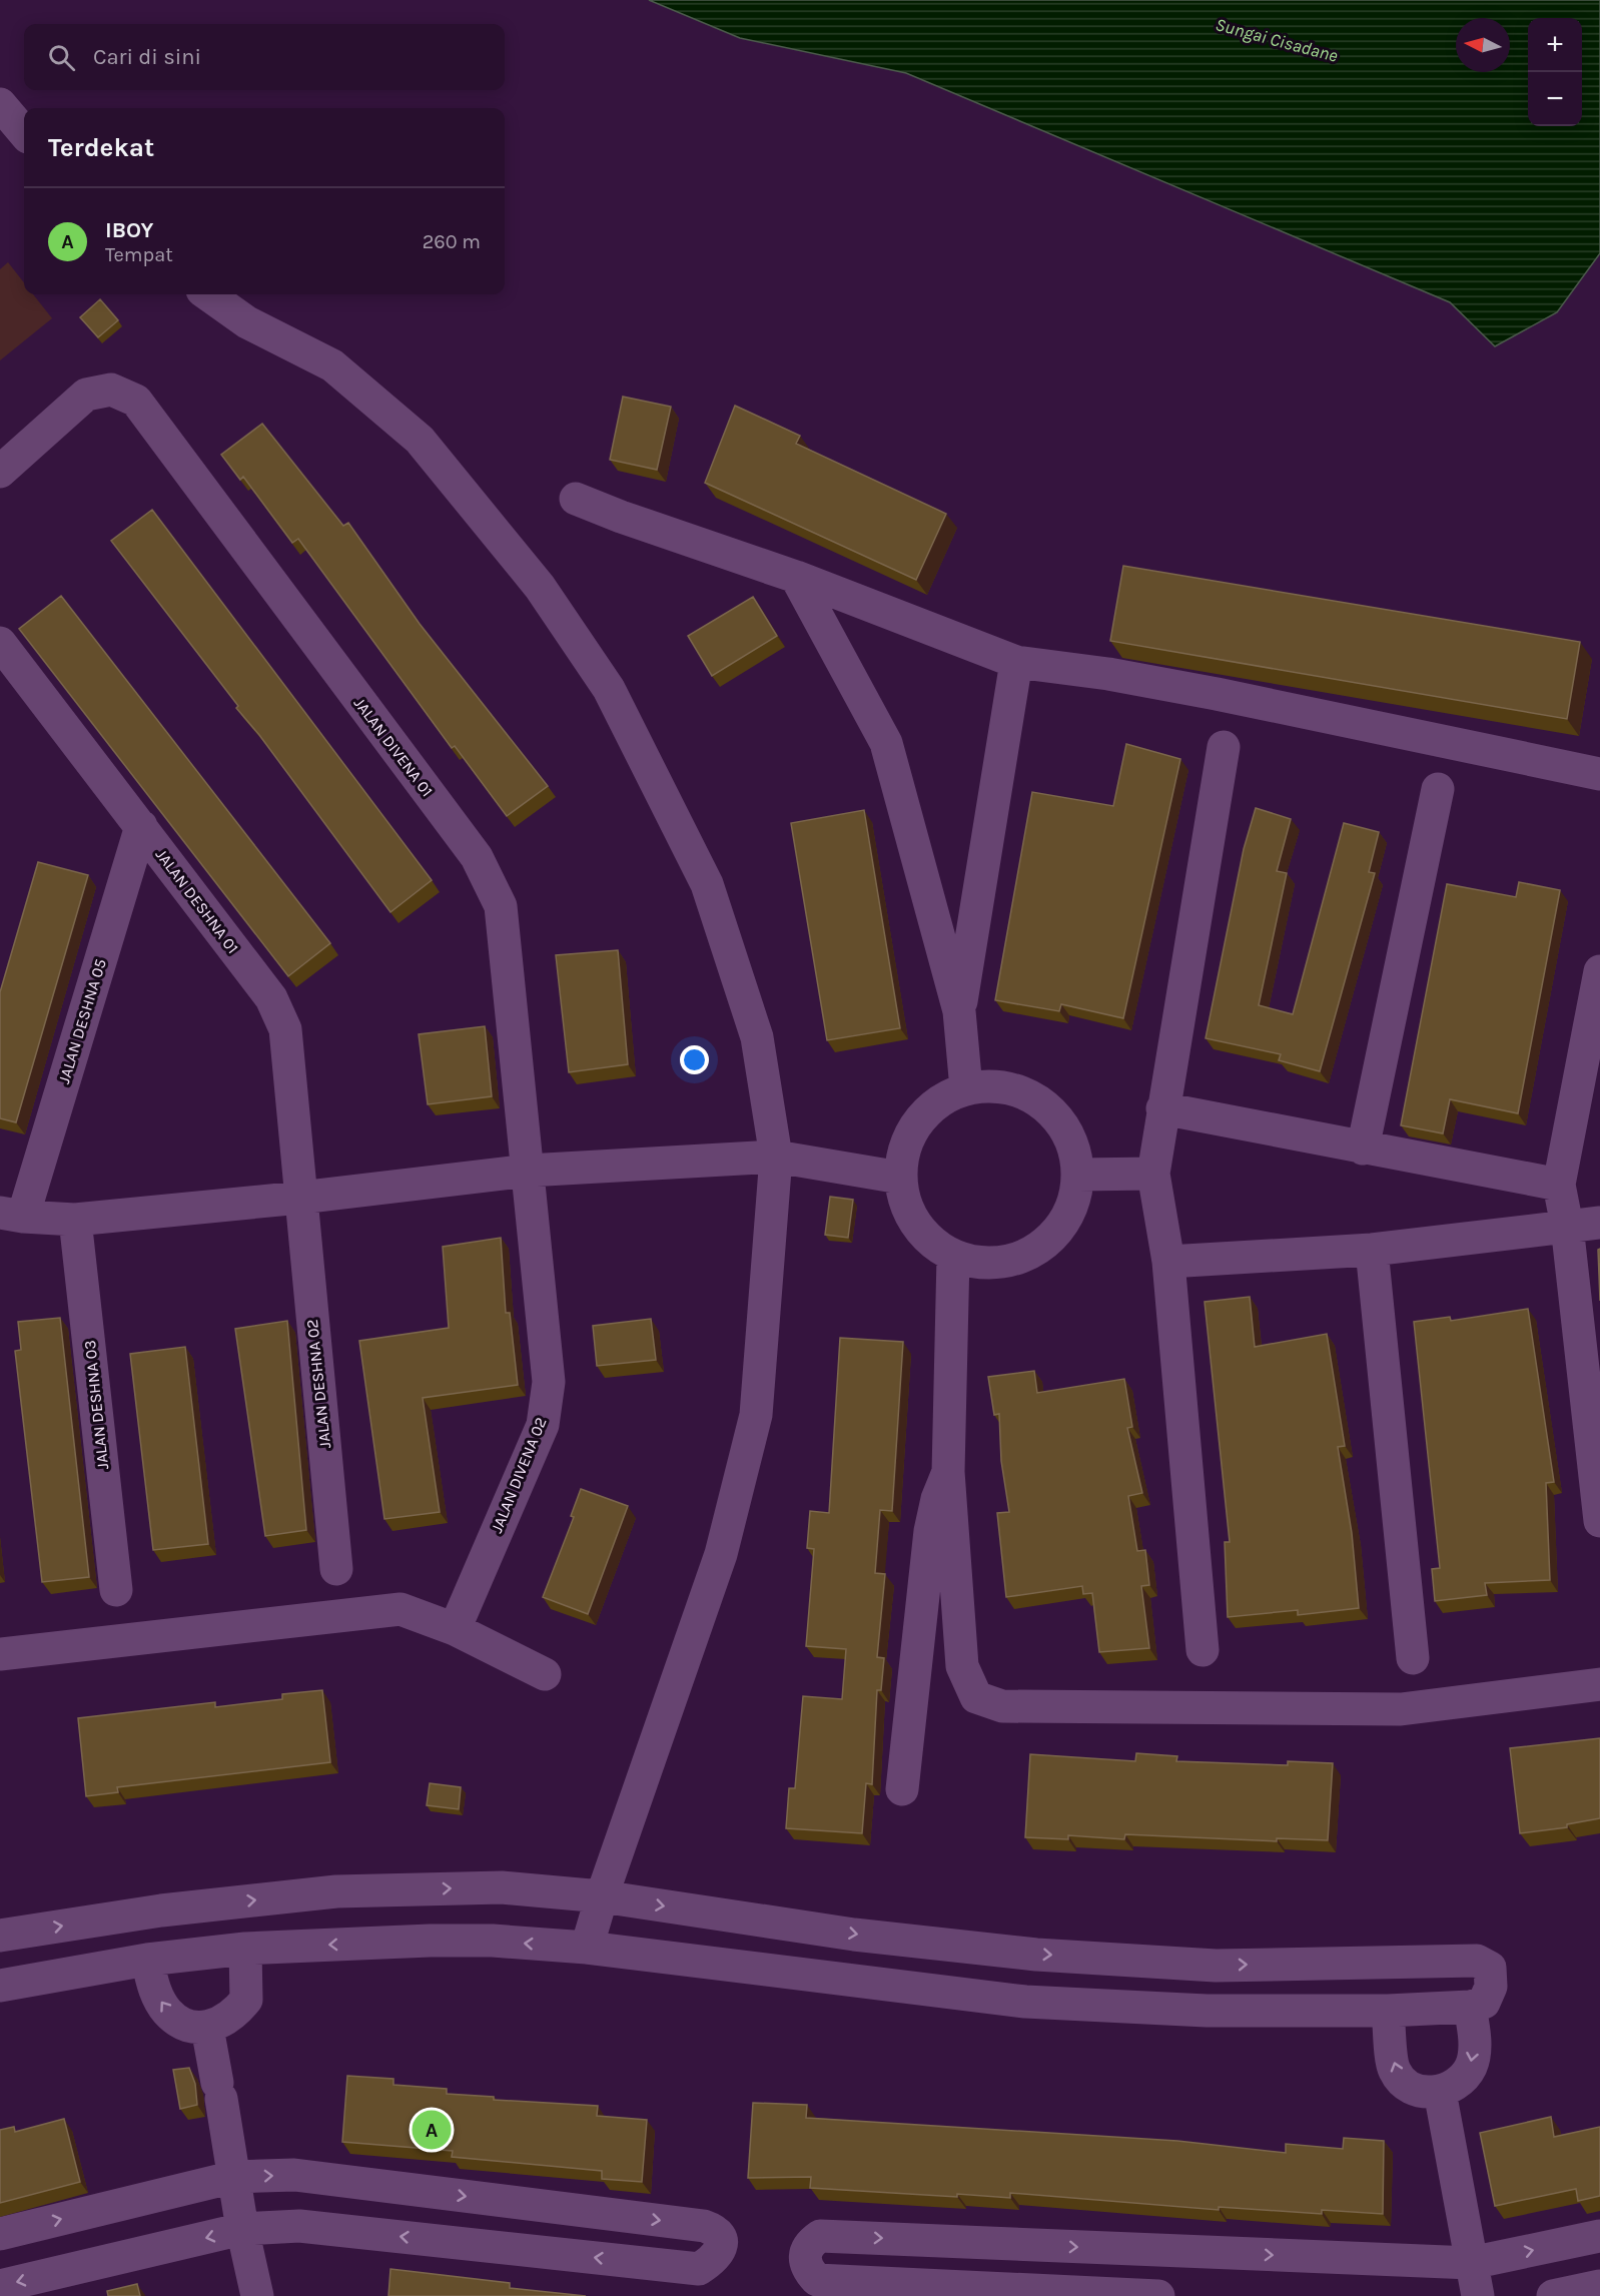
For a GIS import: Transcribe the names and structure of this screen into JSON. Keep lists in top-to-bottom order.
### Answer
{
  "streets": {
    "street": [
      "JALAN DIVENA 01",
      "JALAN DESHNA 01",
      "JALAN DESHNA 05",
      "JALAN DESHNA 02",
      "JALAN DESHNA 03",
      "JALAN DIVENA 02"
    ]
  },
  "crossings": [
    ["JALAN DIVENA 01", "JALAN DIVENA 02"],
    ["JALAN DESHNA 01", "JALAN DESHNA 05"],
    ["JALAN DESHNA 01", "JALAN DESHNA 02"]
  ],
  "water": ["Sungai Cisadane"],
  "north": "left",
  "page": {
    "map_buttons": ["+", "−"],
    "search": "Cari di sini",
    "heading": "Terdekat",
    "list": [
      {
        "mark": "A",
        "name": "IBOY",
        "note": "Tempat",
        "value": "260 m"
      }
    ],
    "pins": "A"
  }
}
